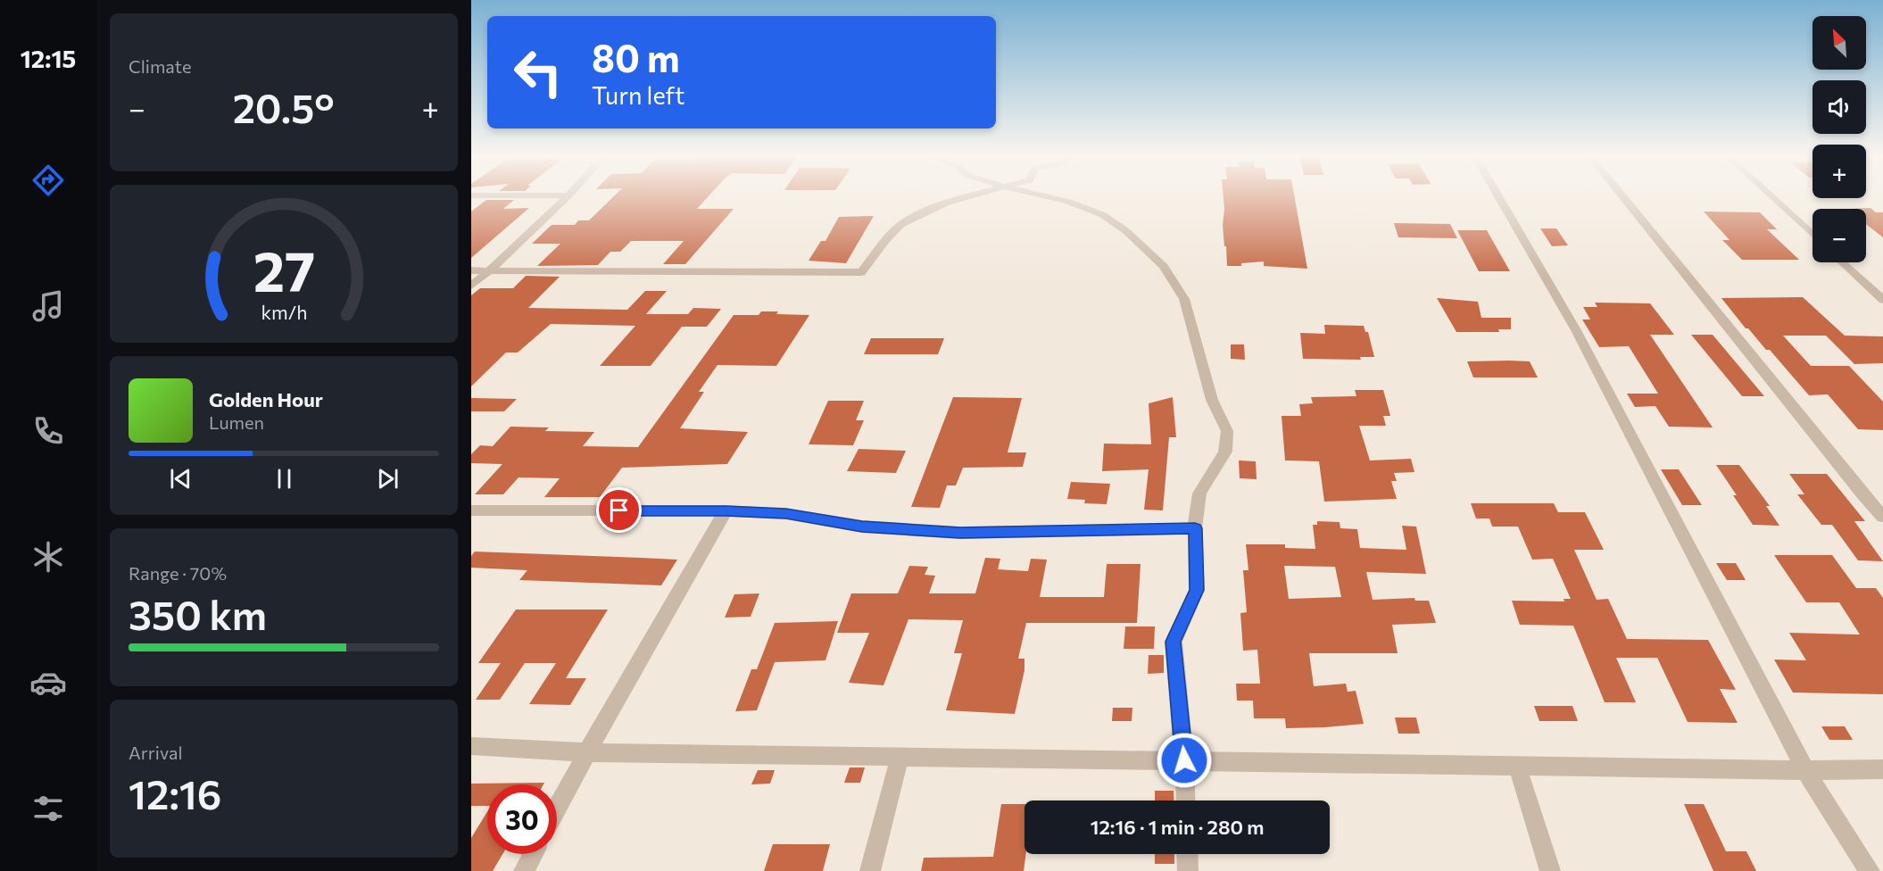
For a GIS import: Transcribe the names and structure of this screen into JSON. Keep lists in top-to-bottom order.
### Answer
{
  "north": "top left",
  "page": {
    "tabs": "12:15",
    "tile": [
      "Climate",
      ["Range · 70%", "350 km"],
      ["Arrival", "12:16"]
    ],
    "map_buttons": ["+", "−"],
    "turn": ["80 m", "Turn left"],
    "heat": ["−", "20.5°", "+"],
    "song": ["Golden Hour", "Lumen"],
    "limit": "30",
    "trip": "12:16 · 1 min · 280 m",
    "gauge": ["27", "km/h"]
  }
}
